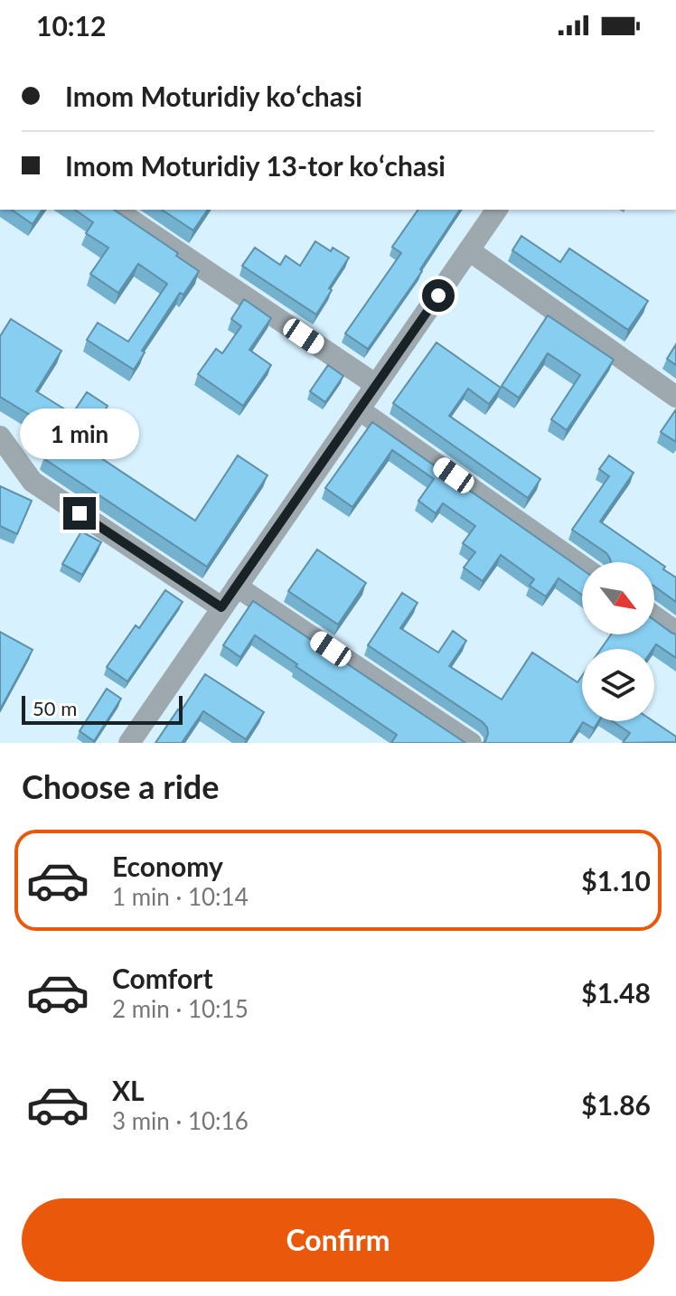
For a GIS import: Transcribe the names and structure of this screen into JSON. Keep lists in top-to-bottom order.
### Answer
{
  "scale_bar": "50 m",
  "north": "bottom right",
  "page": {
    "status": "10:12",
    "banner": ["Imom Moturidiy koʻchasi", "Imom Moturidiy 13-tor koʻchasi"],
    "bubble": "1 min",
    "scale": "50 m",
    "heading": "Choose a ride",
    "list": [
      {
        "name": "Economy",
        "note": "1 min · 10:14",
        "value": "$1.10"
      },
      {
        "name": "Comfort",
        "note": "2 min · 10:15",
        "value": "$1.48"
      },
      {
        "name": "XL",
        "note": "3 min · 10:16",
        "value": "$1.86"
      }
    ],
    "buttons": "Confirm"
  }
}
